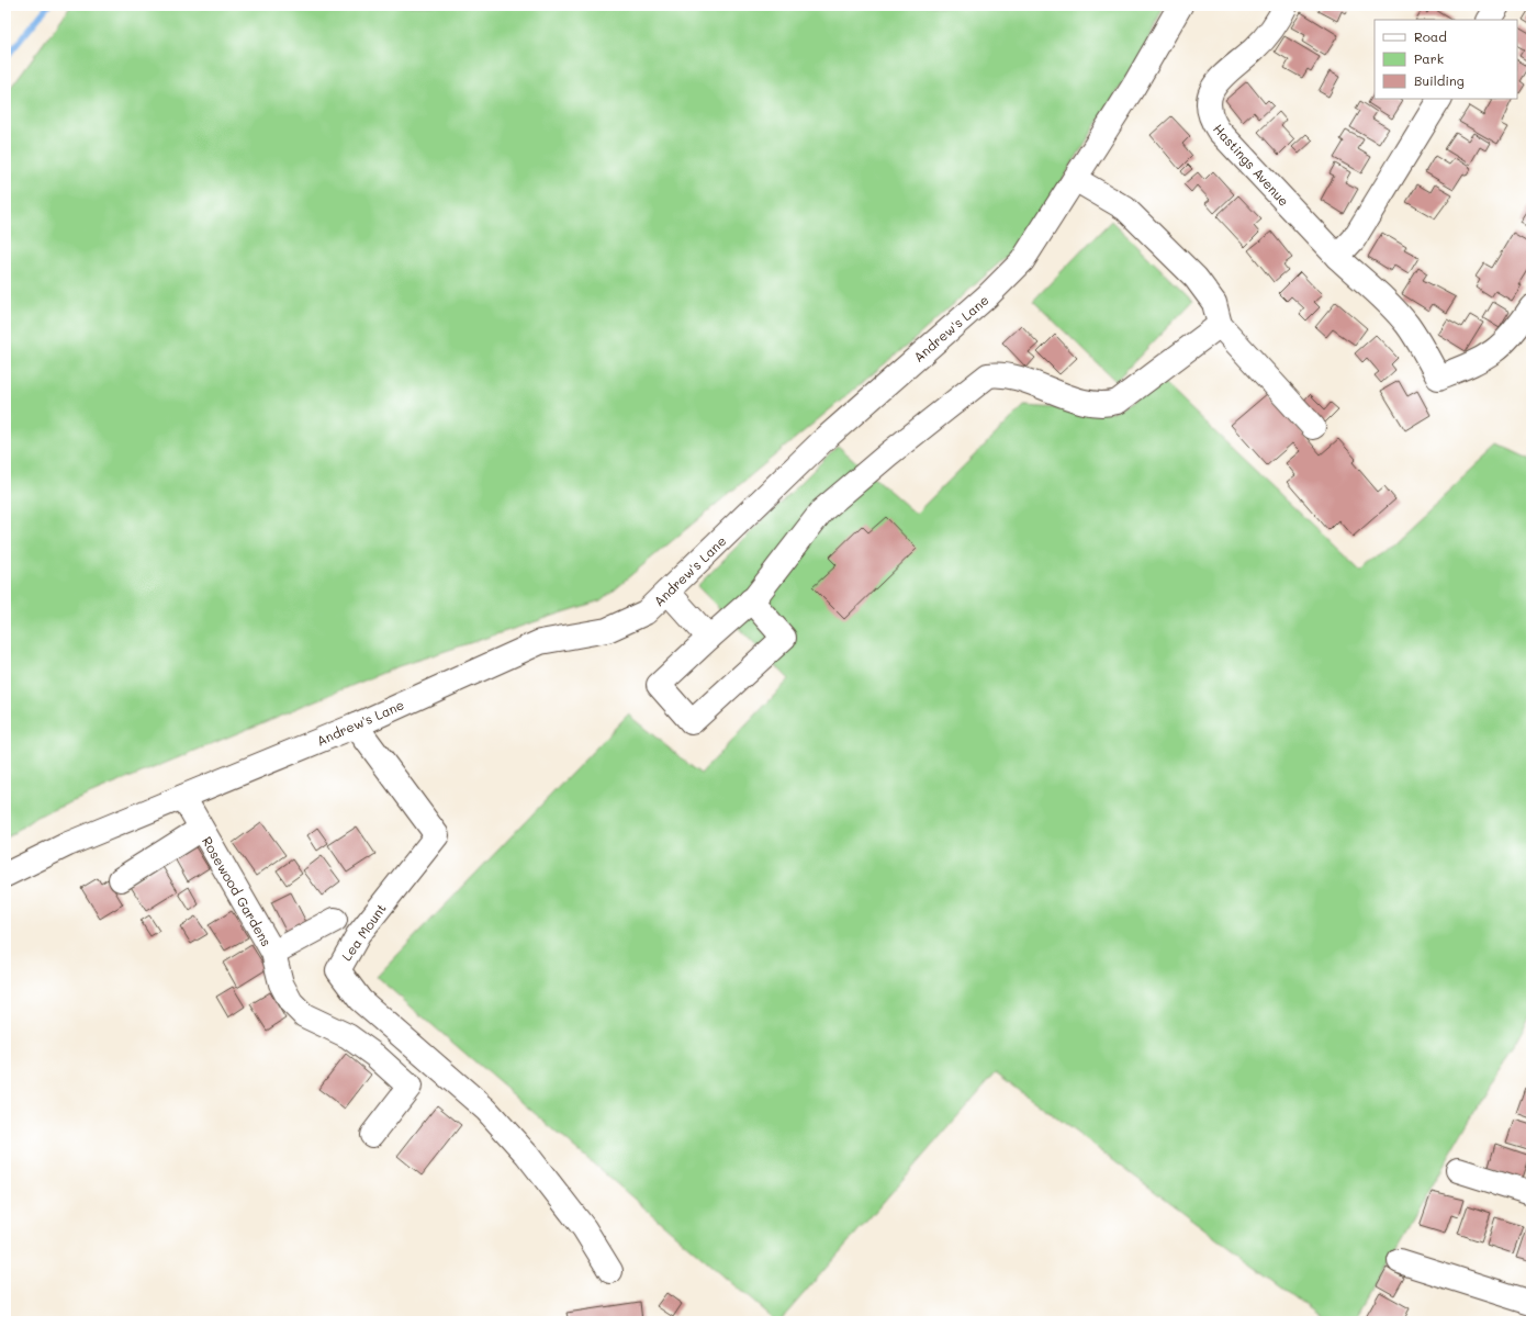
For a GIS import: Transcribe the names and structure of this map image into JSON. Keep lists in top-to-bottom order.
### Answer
{
  "streets": {
    "street": [
      "Hastings Avenue",
      "Andrew's Lane",
      "Rosewood Gardens",
      "Lea Mount"
    ]
  },
  "crossings": [
    ["Andrew's Lane", "Rosewood Gardens"],
    ["Andrew's Lane", "Lea Mount"]
  ],
  "legend": ["Road", "Park", "Building"]
}
